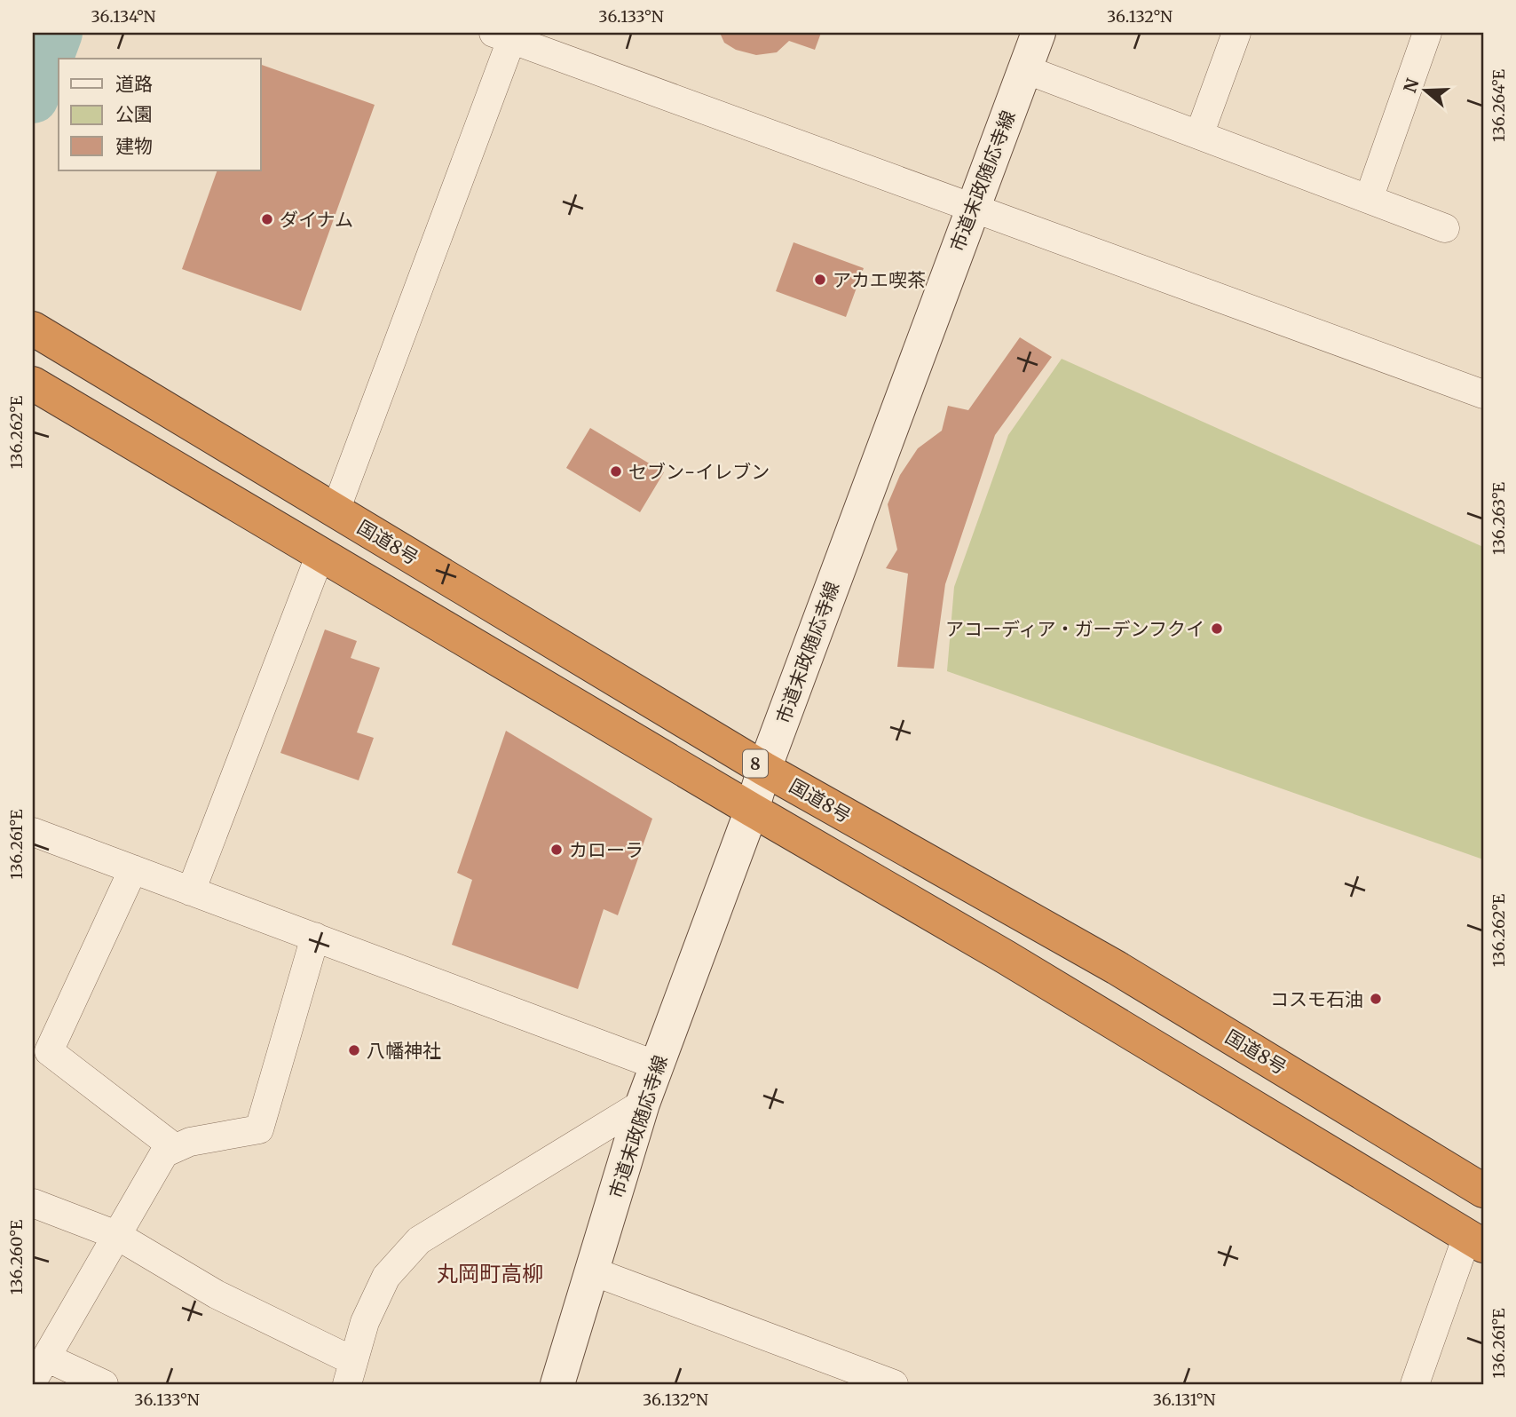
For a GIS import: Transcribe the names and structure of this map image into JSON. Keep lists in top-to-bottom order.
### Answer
{
  "streets": {
    "highway": ["国道8号", "8"],
    "street": ["市道末政随応寺線"]
  },
  "crossings": [
    ["市道末政随応寺線", "国道8号"],
    ["市道末政随応寺線", "8"]
  ],
  "districts": ["丸岡町高柳"],
  "places": [
    "ダイナム",
    "アカエ喫茶",
    "セブン-イレブン",
    "アコーディア・ガーデンフクイ",
    "カローラ",
    "コスモ石油",
    "八幡神社"
  ],
  "legend": ["道路", "公園", "建物"],
  "north": "left",
  "coordinates": [
    "36.134°N",
    "36.133°N",
    "36.132°N",
    "136.264°E",
    "136.262°E",
    "136.263°E",
    "136.261°E",
    "136.260°E",
    "36.131°N"
  ]
}
